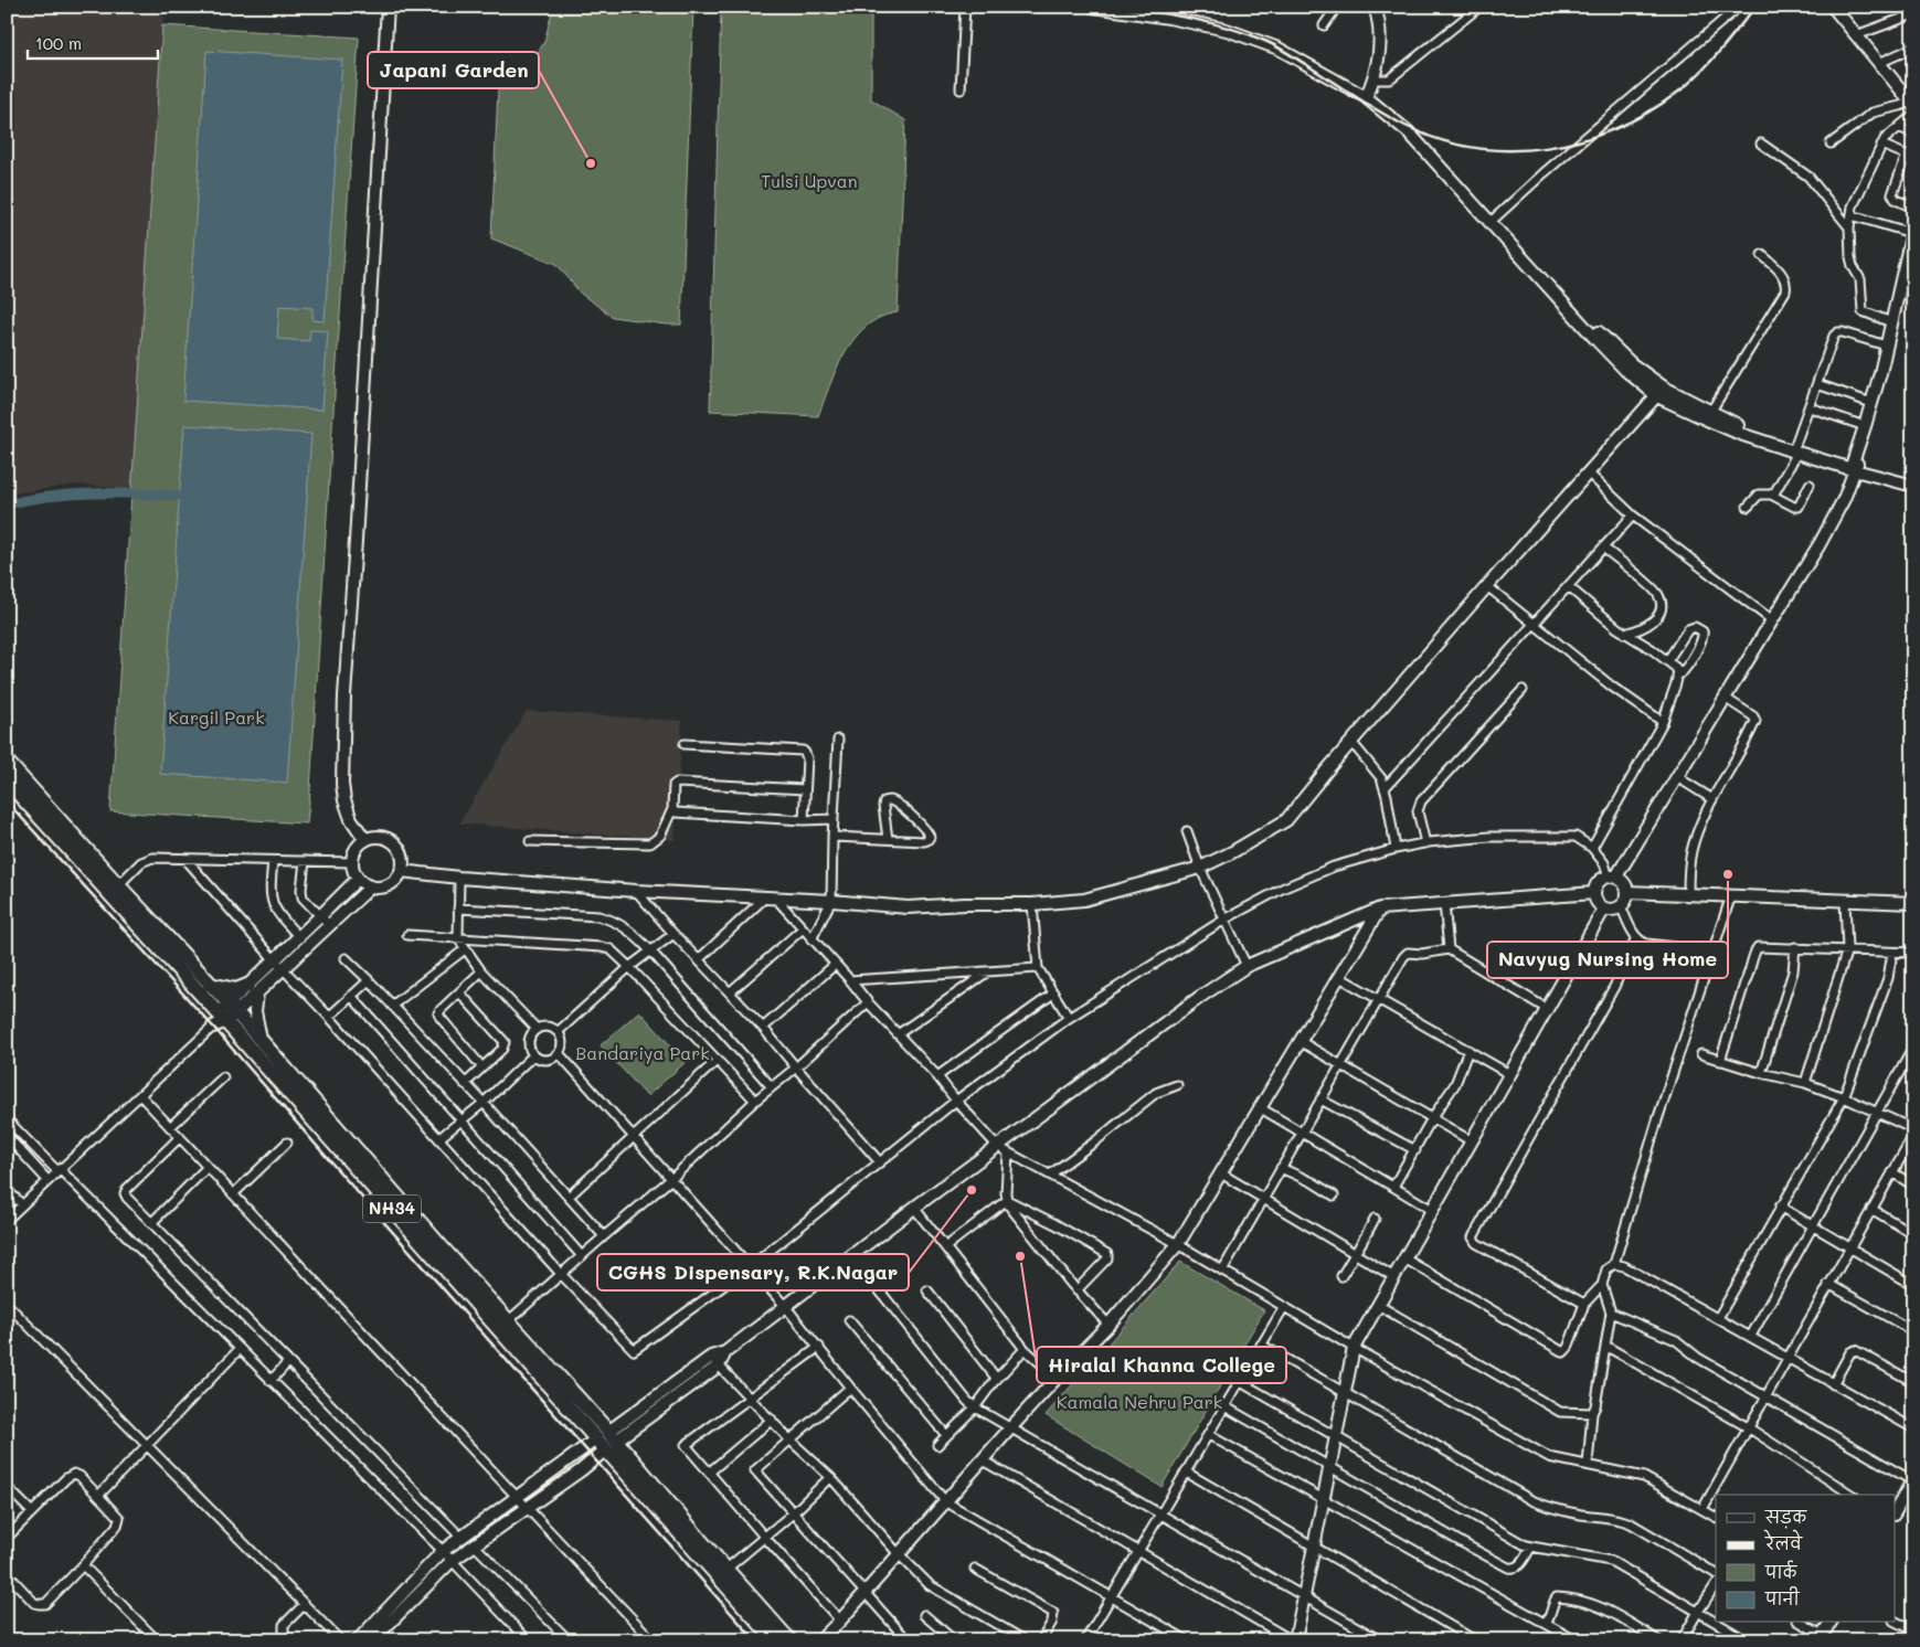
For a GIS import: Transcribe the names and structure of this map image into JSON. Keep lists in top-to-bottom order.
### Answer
{
  "streets": {
    "highway": ["NH34"]
  },
  "parks": [
    "Tulsi Upvan",
    "Kargil Park",
    "Bandariya Park",
    "Kamala Nehru Park"
  ],
  "places": [
    "Japani Garden",
    "Navyug Nursing Home",
    "CGHS Dispensary, R.K.Nagar",
    "Hiralal Khanna College"
  ],
  "legend": [
    "सड़क",
    "रेलवे",
    "पार्क",
    "पानी"
  ],
  "scale_bar": "100 m"
}
